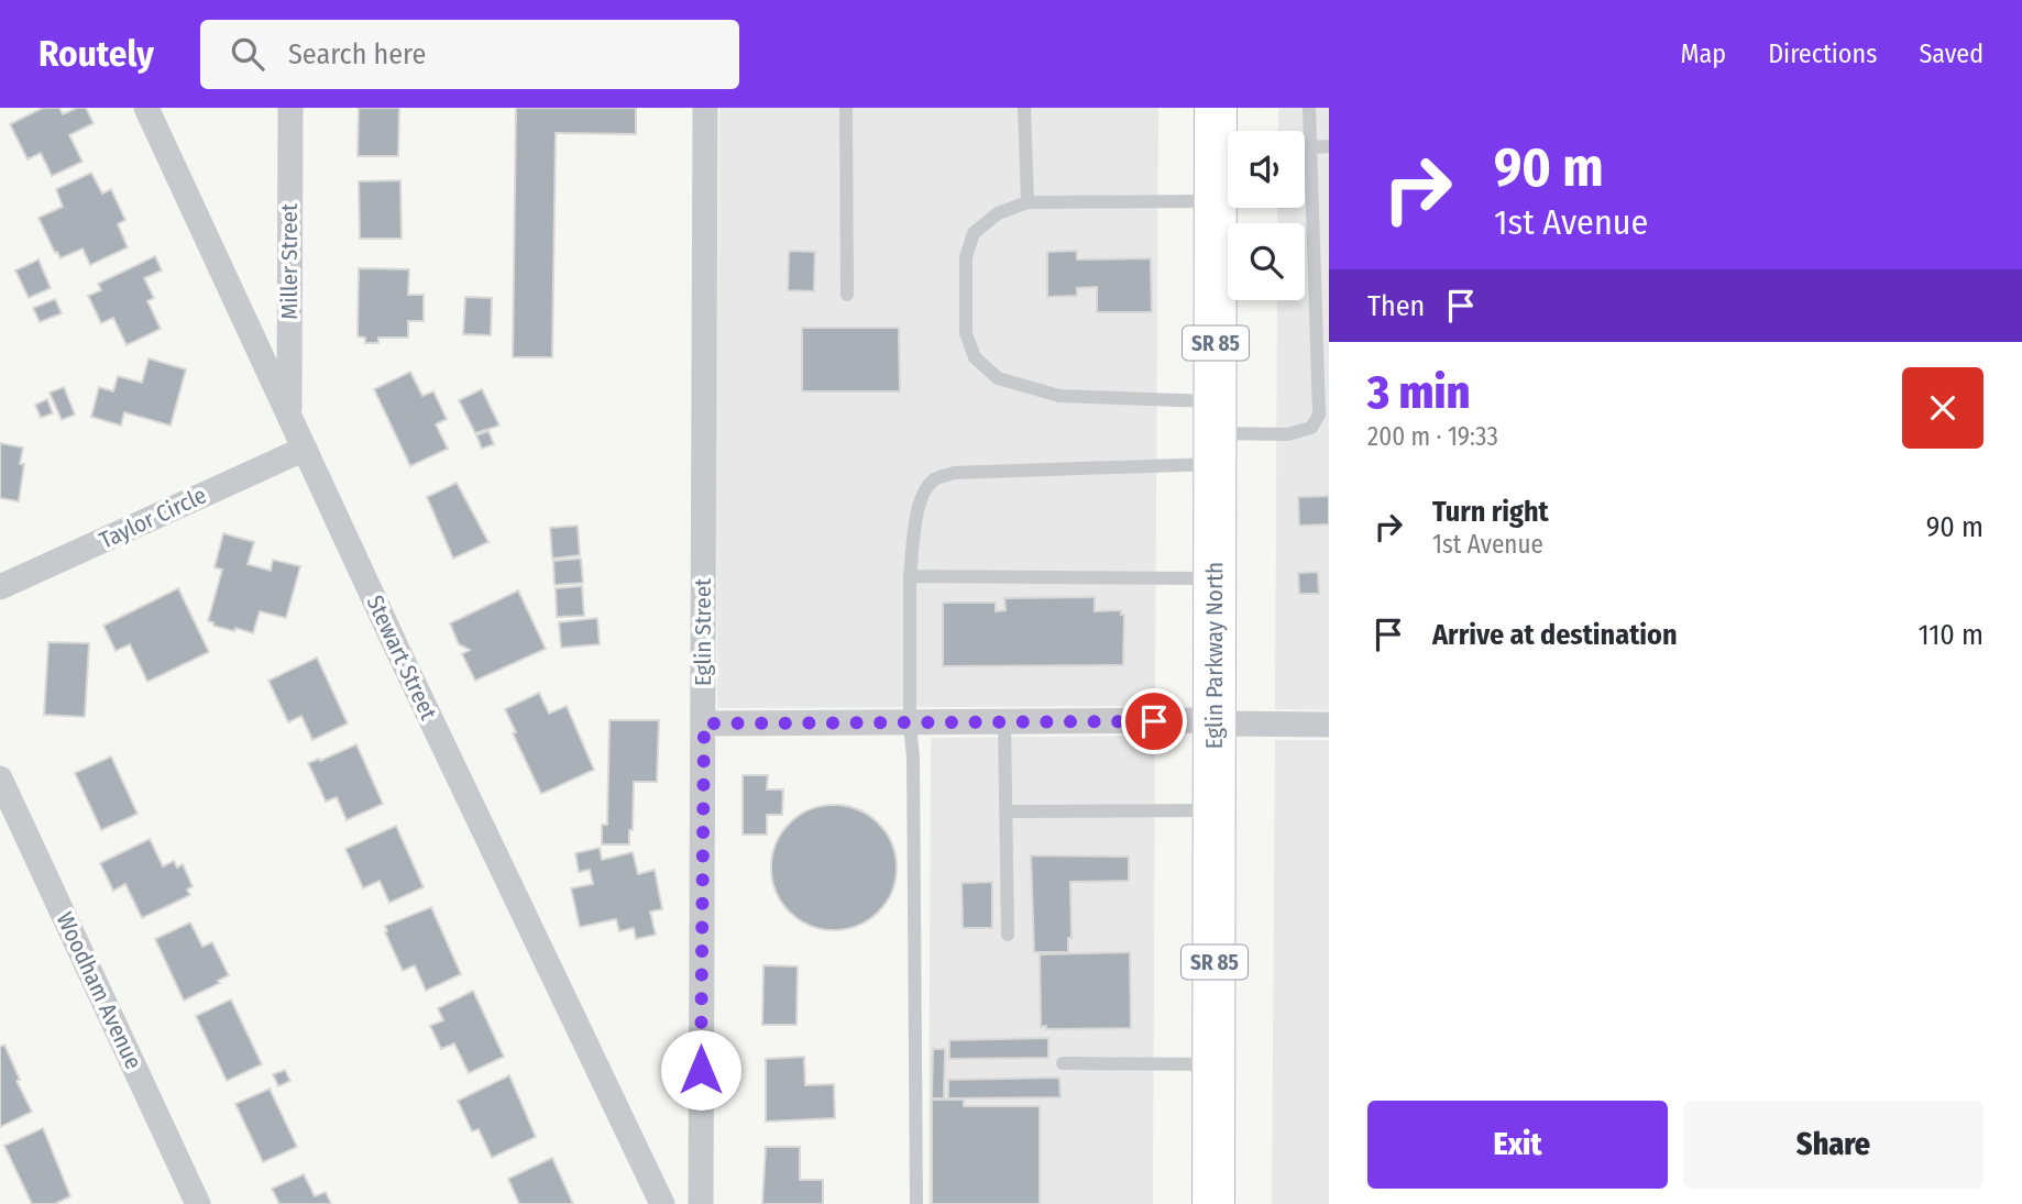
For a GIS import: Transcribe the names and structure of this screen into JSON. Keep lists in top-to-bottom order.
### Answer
{
  "streets": {
    "highway": ["SR 85", "Eglin Parkway North"],
    "street": [
      "Miller Street",
      "Taylor Circle",
      "Eglin Street",
      "Stewart Street",
      "Woodham Avenue"
    ]
  },
  "crossings": [
    ["Miller Street", "Stewart Street"],
    ["Taylor Circle", "Stewart Street"]
  ],
  "page": {
    "header": "Routely",
    "search": "Search here",
    "nav": ["Map", "Directions", "Saved"],
    "turn": ["90 m", "1st Avenue"],
    "then": "Then",
    "heading": ["3 min", "200 m · 19:33"],
    "list": [
      {
        "name": "Turn right",
        "note": "1st Avenue",
        "value": "90 m"
      },
      {
        "name": "Arrive at destination",
        "value": "110 m"
      }
    ],
    "buttons": ["Exit", "Share"]
  }
}
